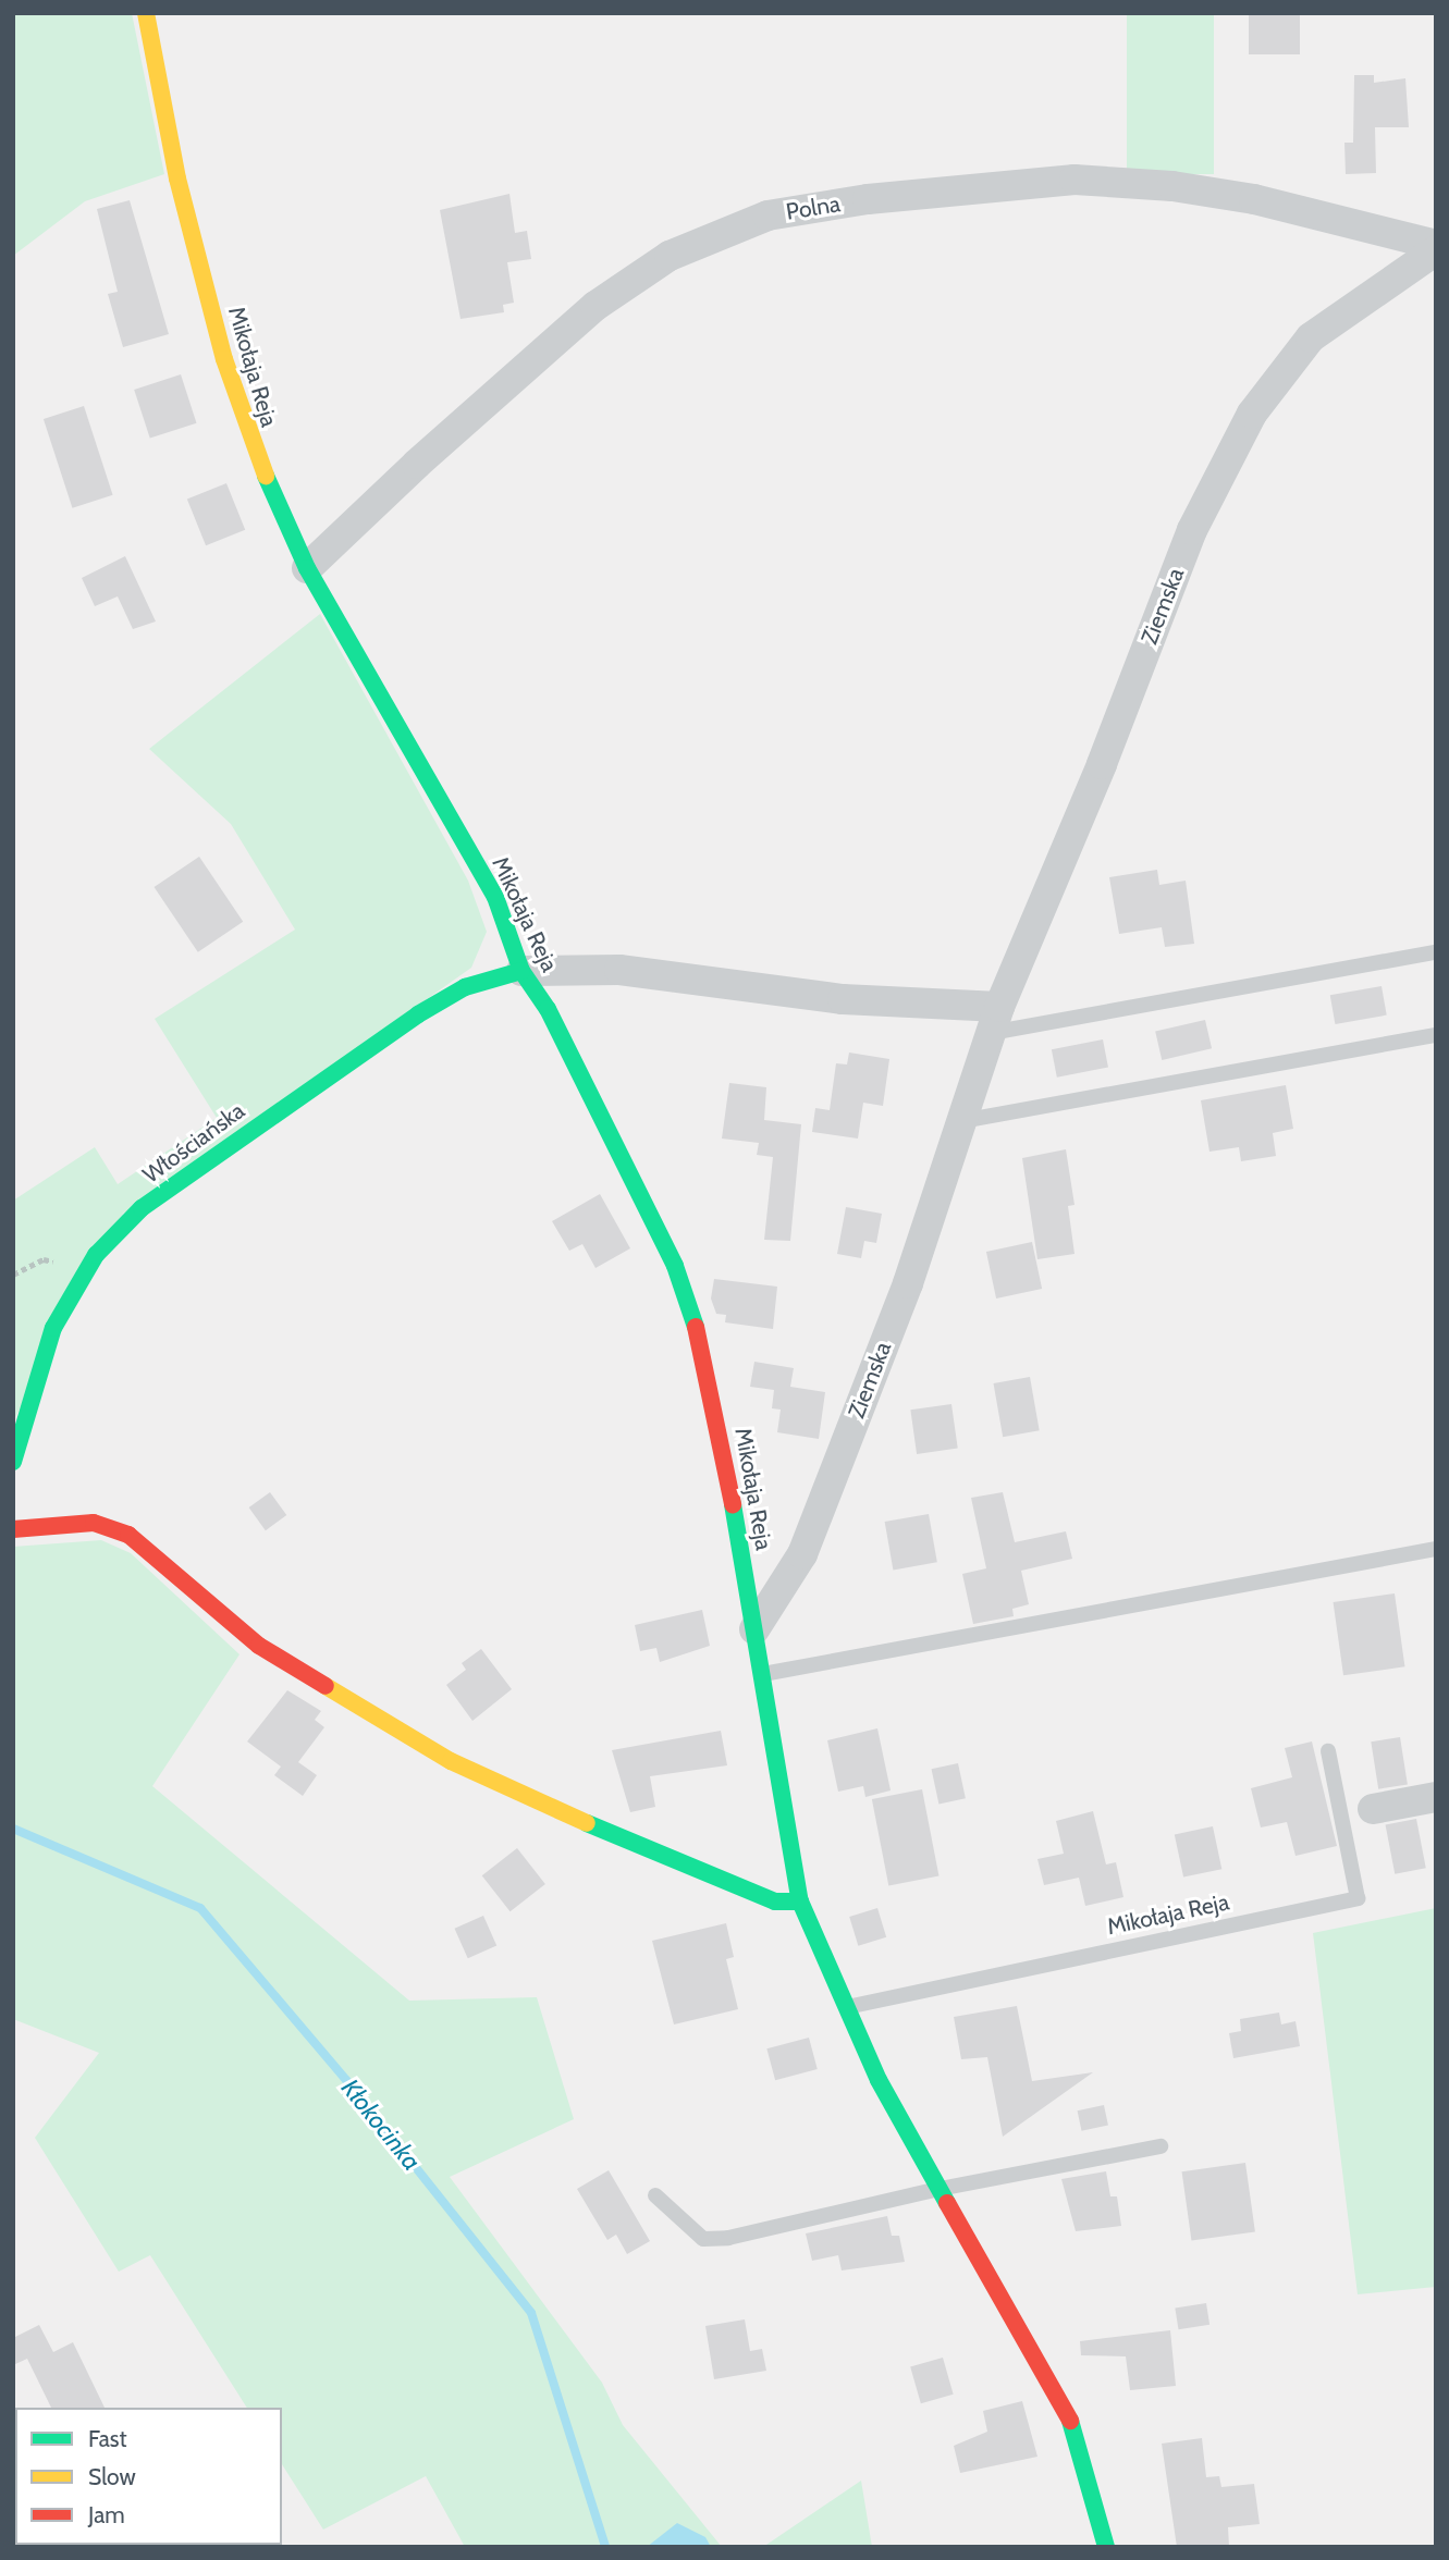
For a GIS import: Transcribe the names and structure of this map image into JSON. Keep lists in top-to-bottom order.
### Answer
{
  "streets": {
    "street": [
      "Polna",
      "Mikołaja Reja",
      "Ziemska",
      "Włościańska"
    ]
  },
  "crossings": [
    ["Polna", "Mikołaja Reja"],
    ["Polna", "Ziemska"],
    ["Mikołaja Reja", "Ziemska"],
    ["Mikołaja Reja", "Włościańska"]
  ],
  "water": ["Kłokocinka"],
  "legend": ["Fast", "Slow", "Jam"]
}
